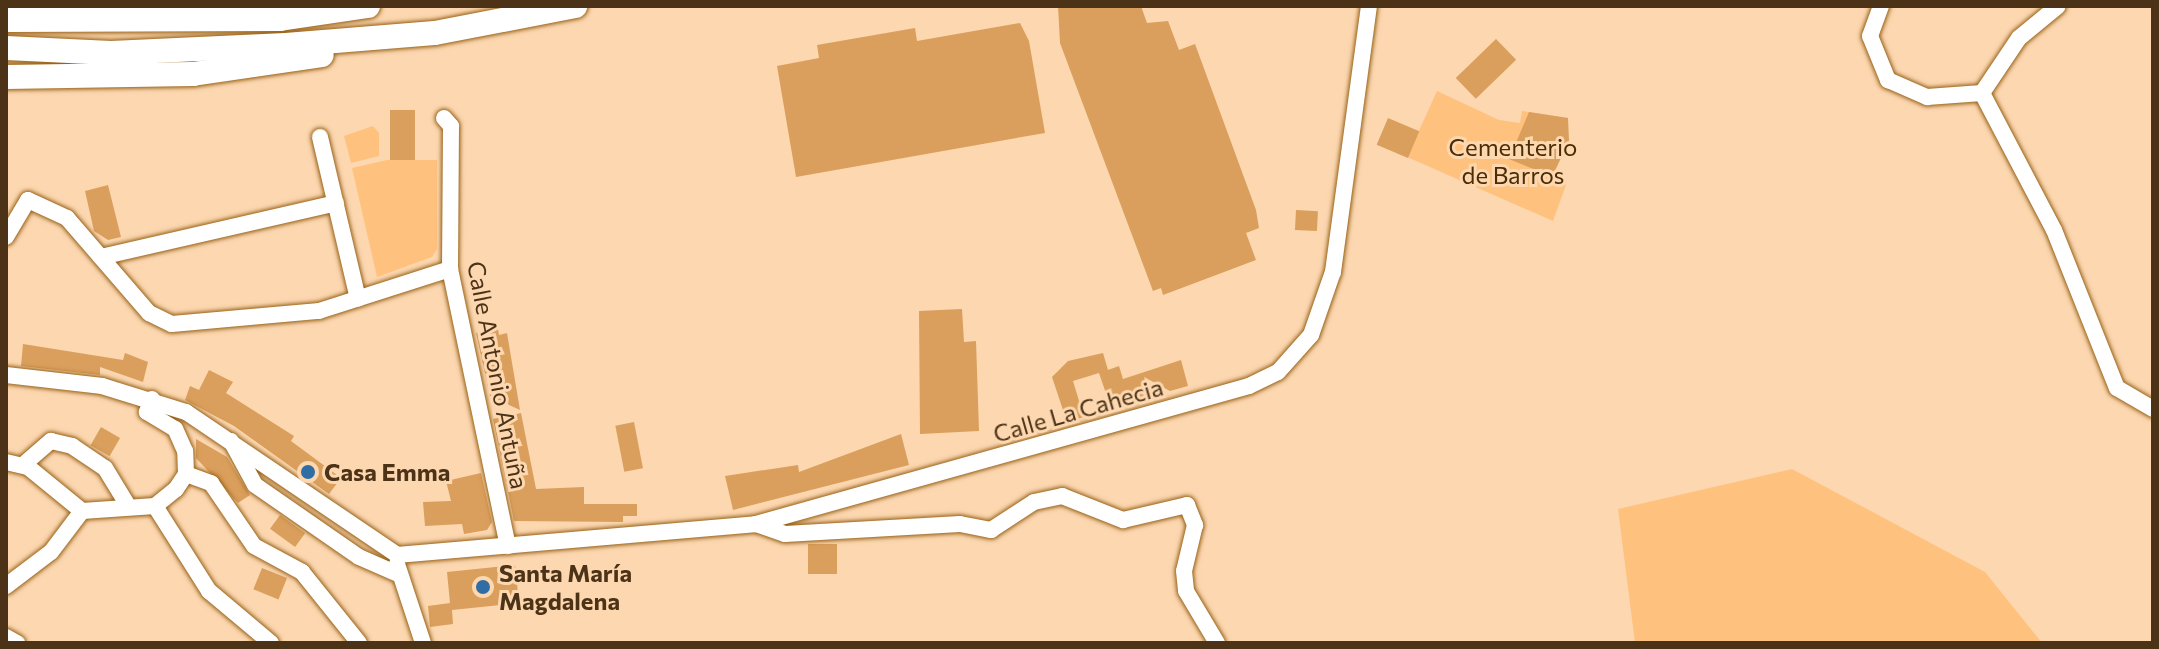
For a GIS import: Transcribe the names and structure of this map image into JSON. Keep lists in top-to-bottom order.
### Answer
{
  "streets": {
    "street": ["Calle Antonio Antuña", "Calle La Cahecia"]
  },
  "crossings": [
    ["Calle Antonio Antuña", "Calle La Cahecia"]
  ],
  "parks": ["Cementerio de Barros"],
  "places": ["Casa Emma", "Santa María Magdalena"]
}
